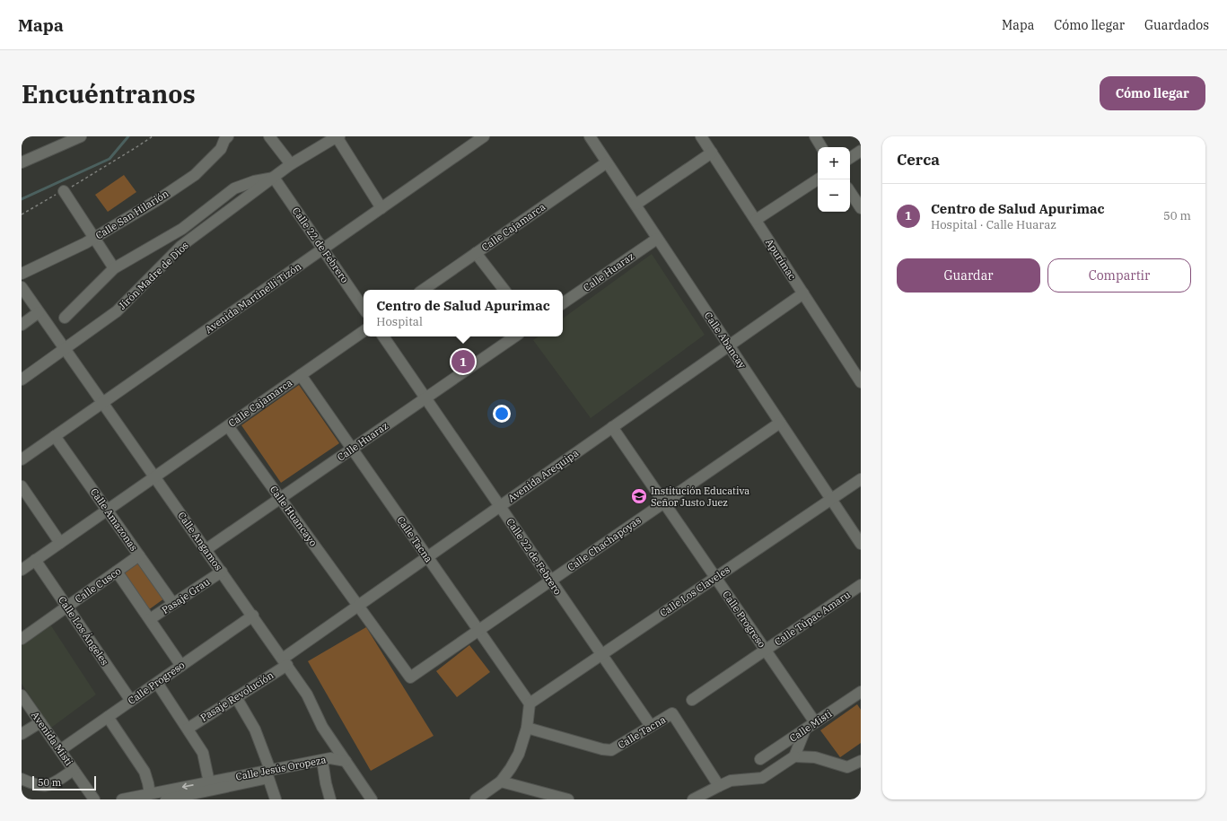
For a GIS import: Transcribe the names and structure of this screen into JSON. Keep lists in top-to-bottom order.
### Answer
{
  "streets": {
    "street": [
      "Calle San Hilarión",
      "Calle Cajamarca",
      "Calle 22 de Febrero",
      "Apurímac",
      "Calle Huaraz",
      "Jirón Madre de Dios",
      "Avenida Martinelli Tizón",
      "Calle Abancay",
      "Avenida Arequipa",
      "Calle Huancayo",
      "Calle Amazonas",
      "Calle Tacna",
      "Calle Angamos",
      "Calle Chachapoyas",
      "Calle Cusco",
      "Calle Los Claveles",
      "Pasaje Grau",
      "Calle Túpac Amaru",
      "Calle Progreso",
      "Calle Los Ángeles",
      "Pasaje Revolución",
      "Calle Misti",
      "Avenida Misti",
      "Calle Jesús Oropeza"
    ]
  },
  "crossings": [
    ["Calle Cajamarca", "Calle Abancay"],
    ["Calle Cajamarca", "Calle Huancayo"],
    ["Calle Cajamarca", "Calle Amazonas"],
    ["Calle Cajamarca", "Calle Tacna"],
    ["Calle Cajamarca", "Calle Angamos"],
    ["Calle Cajamarca", "Calle Los Ángeles"],
    ["Calle 22 de Febrero", "Calle Huaraz"],
    ["Calle 22 de Febrero", "Jirón Madre de Dios"],
    ["Calle 22 de Febrero", "Avenida Martinelli Tizón"],
    ["Calle 22 de Febrero", "Avenida Arequipa"],
    ["Calle 22 de Febrero", "Calle Tacna"],
    ["Calle 22 de Febrero", "Calle Chachapoyas"],
    ["Calle 22 de Febrero", "Calle Los Claveles"],
    ["Apurímac", "Avenida Arequipa"],
    ["Calle Huaraz", "Calle Abancay"],
    ["Calle Huaraz", "Calle Huancayo"],
    ["Calle Huaraz", "Calle Tacna"],
    ["Calle Huaraz", "Calle Angamos"],
    ["Jirón Madre de Dios", "Calle Angamos"],
    ["Avenida Martinelli Tizón", "Calle Amazonas"],
    ["Avenida Martinelli Tizón", "Calle Angamos"],
    ["Calle Abancay", "Avenida Arequipa"],
    ["Calle Abancay", "Calle Chachapoyas"],
    ["Calle Abancay", "Calle Los Claveles"],
    ["Avenida Arequipa", "Calle Huancayo"],
    ["Avenida Arequipa", "Calle Tacna"],
    ["Avenida Arequipa", "Calle Angamos"],
    ["Avenida Arequipa", "Calle Progreso"],
    ["Avenida Arequipa", "Pasaje Revolución"],
    ["Calle Huancayo", "Calle Chachapoyas"],
    ["Calle Amazonas", "Calle Cusco"],
    ["Calle Amazonas", "Pasaje Grau"],
    ["Calle Tacna", "Calle Chachapoyas"],
    ["Calle Tacna", "Calle Los Claveles"],
    ["Calle Angamos", "Pasaje Grau"],
    ["Calle Angamos", "Calle Progreso"],
    ["Calle Angamos", "Pasaje Revolución"],
    ["Calle Angamos", "Calle Jesús Oropeza"],
    ["Calle Chachapoyas", "Calle Progreso"],
    ["Calle Cusco", "Calle Los Ángeles"],
    ["Calle Los Claveles", "Calle Progreso"],
    ["Calle Túpac Amaru", "Calle Progreso"],
    ["Calle Progreso", "Calle Los Ángeles"],
    ["Calle Progreso", "Calle Misti"],
    ["Calle Progreso", "Avenida Misti"]
  ],
  "places": {
    "school or university": ["Institución Educativa Señor Justo Juez"]
  },
  "scale_bar": "50 m",
  "page": {
    "header": "Mapa",
    "nav": ["Mapa", "Cómo llegar", "Guardados"],
    "buttons": [
      "Cómo llegar",
      ["Guardar", "Compartir"]
    ],
    "title": "Encuéntranos",
    "heading": "Cerca",
    "map_buttons": ["+", "−"],
    "list": [
      {
        "mark": "1",
        "name": "Centro de Salud Apurimac",
        "note": "Hospital · Calle Huaraz",
        "value": "50 m"
      }
    ],
    "popup": ["Centro de Salud Apurimac", "Hospital"],
    "pins": "1",
    "scale": "50 m"
  }
}
